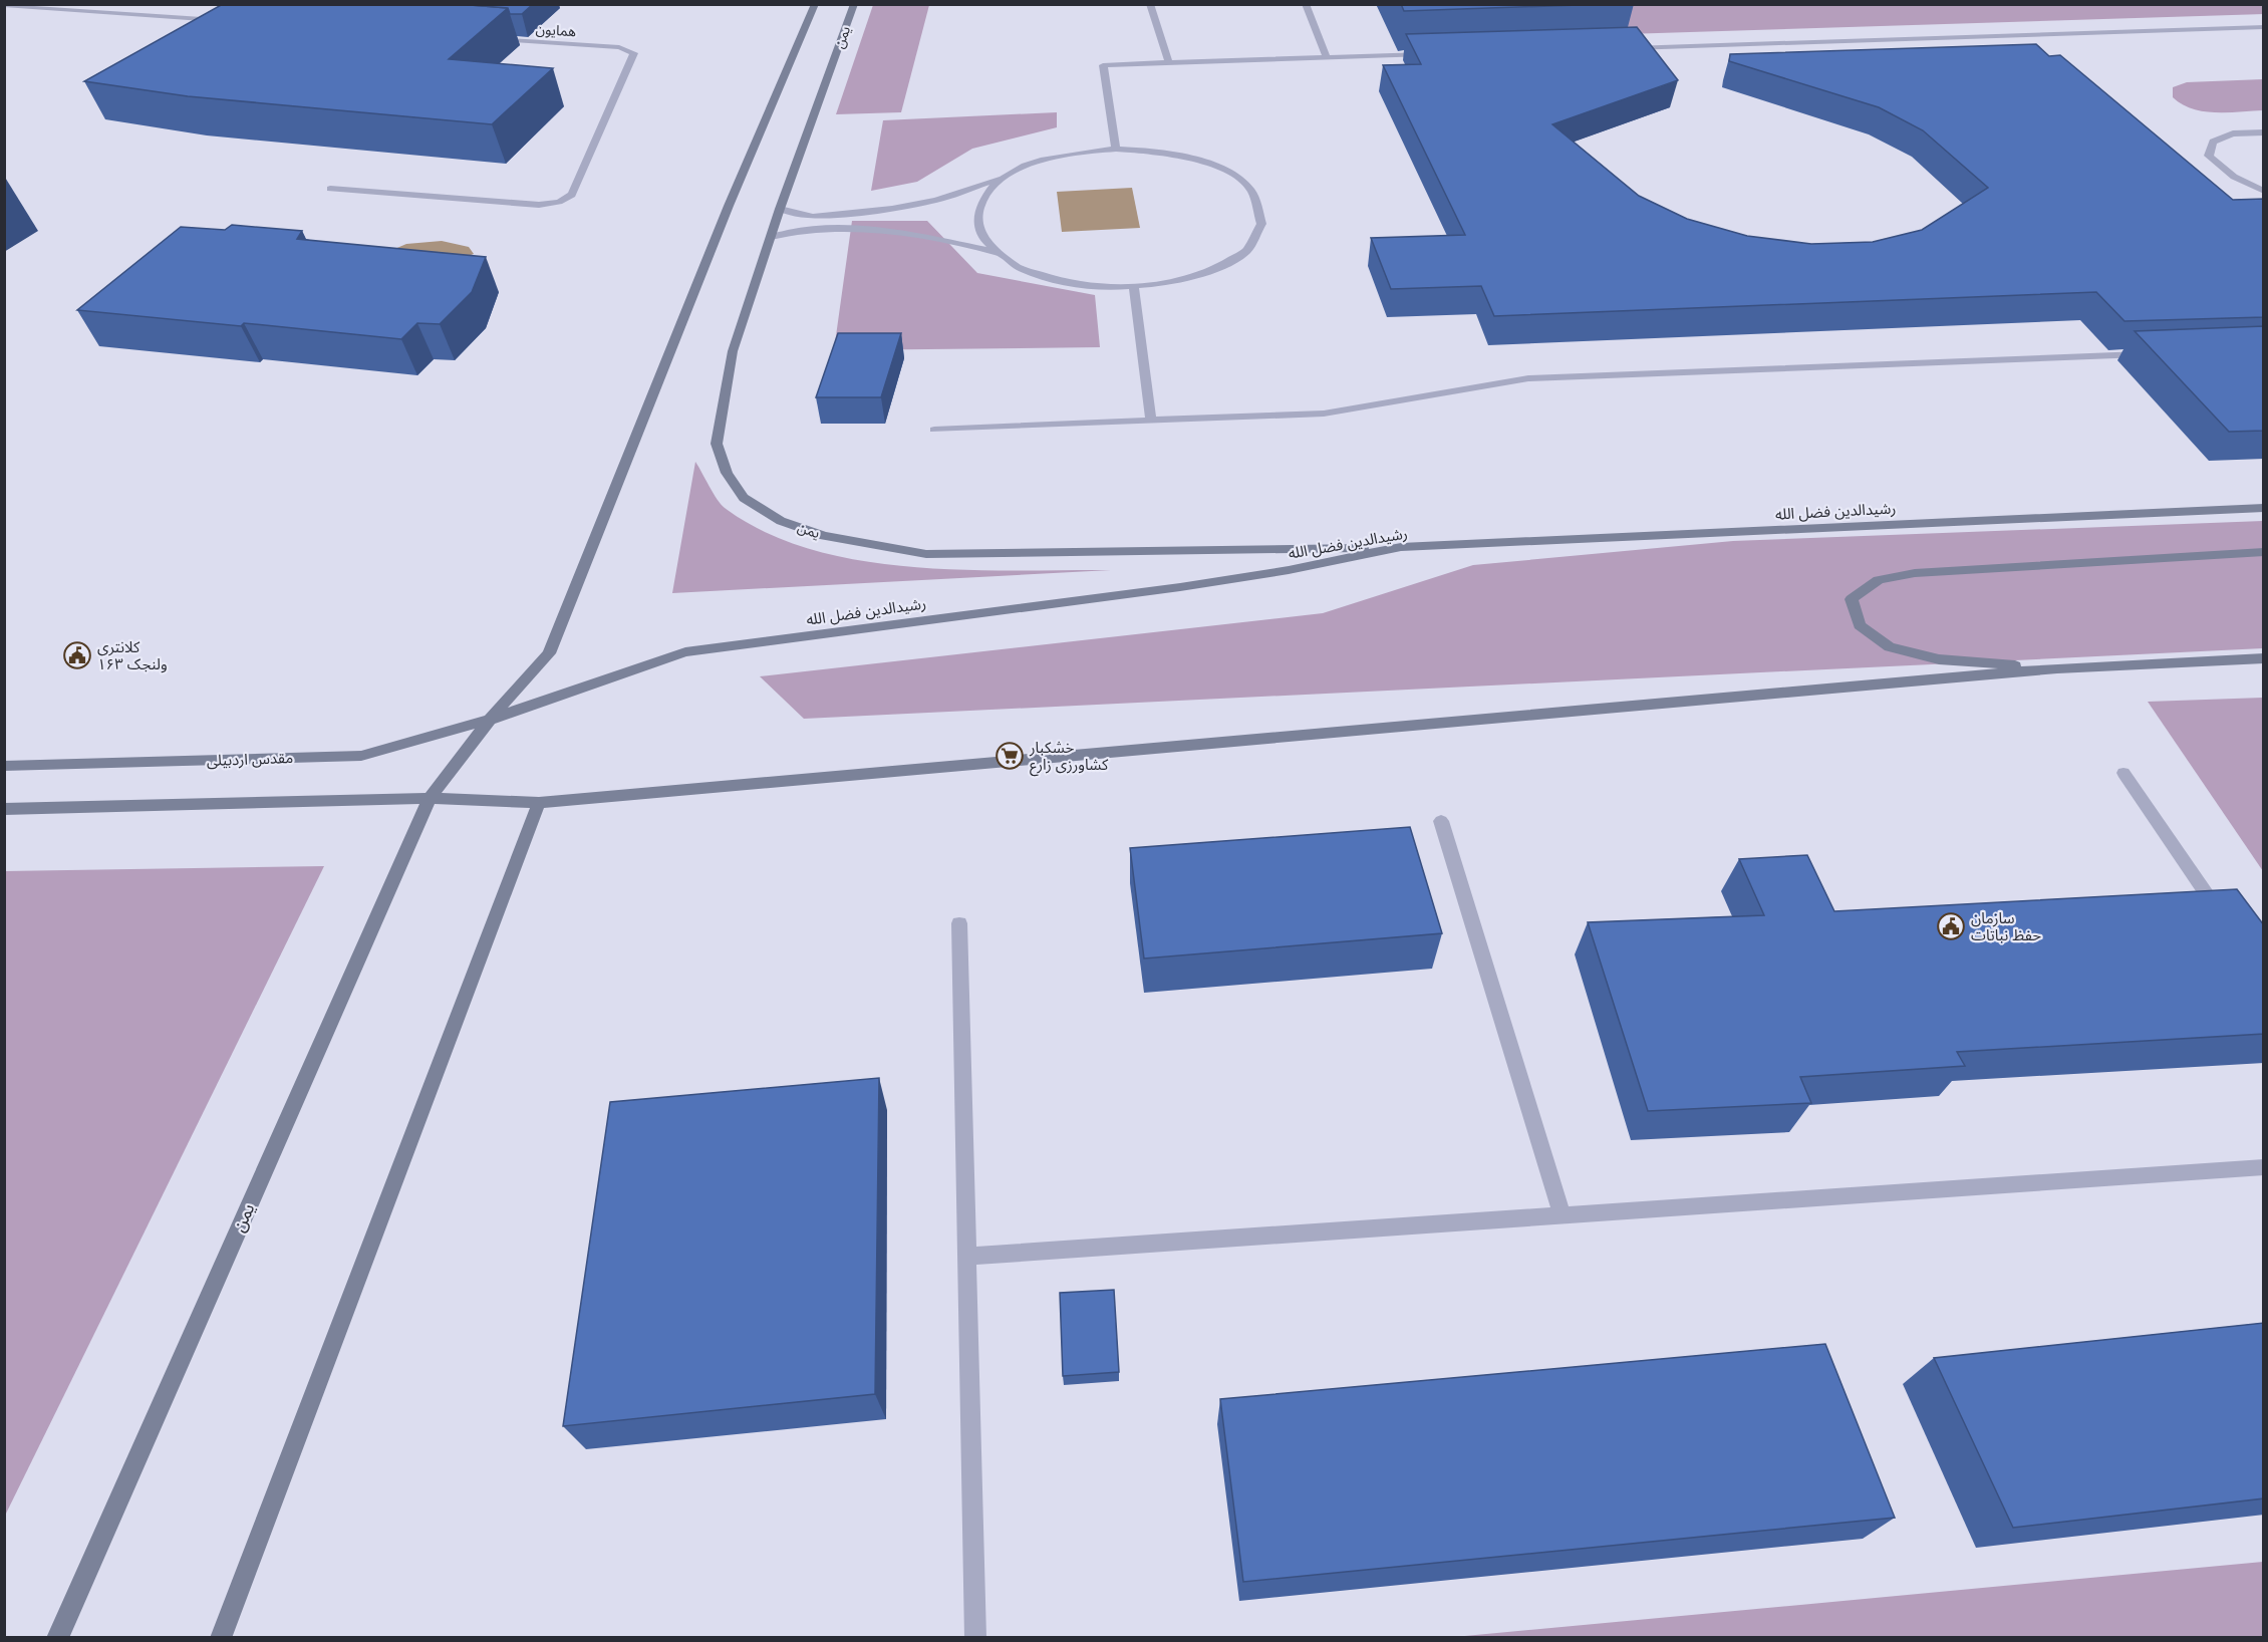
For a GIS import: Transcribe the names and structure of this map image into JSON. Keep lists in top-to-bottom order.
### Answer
{
  "streets": {
    "main road": ["یمن", "رشیدالدین فضل الله", "مقدس اردبیلی"],
    "street": ["همایون"]
  },
  "crossings": [
    ["یمن", "رشیدالدین فضل الله"],
    ["یمن", "مقدس اردبیلی"],
    ["رشیدالدین فضل الله", "مقدس اردبیلی"]
  ],
  "places": {
    "public building": ["کلانتری ۱۶۳ ولنجک", "سازمان حفظ نباتات"],
    "supermarket": ["خشکبار کشاورزی زارع"]
  }
}
